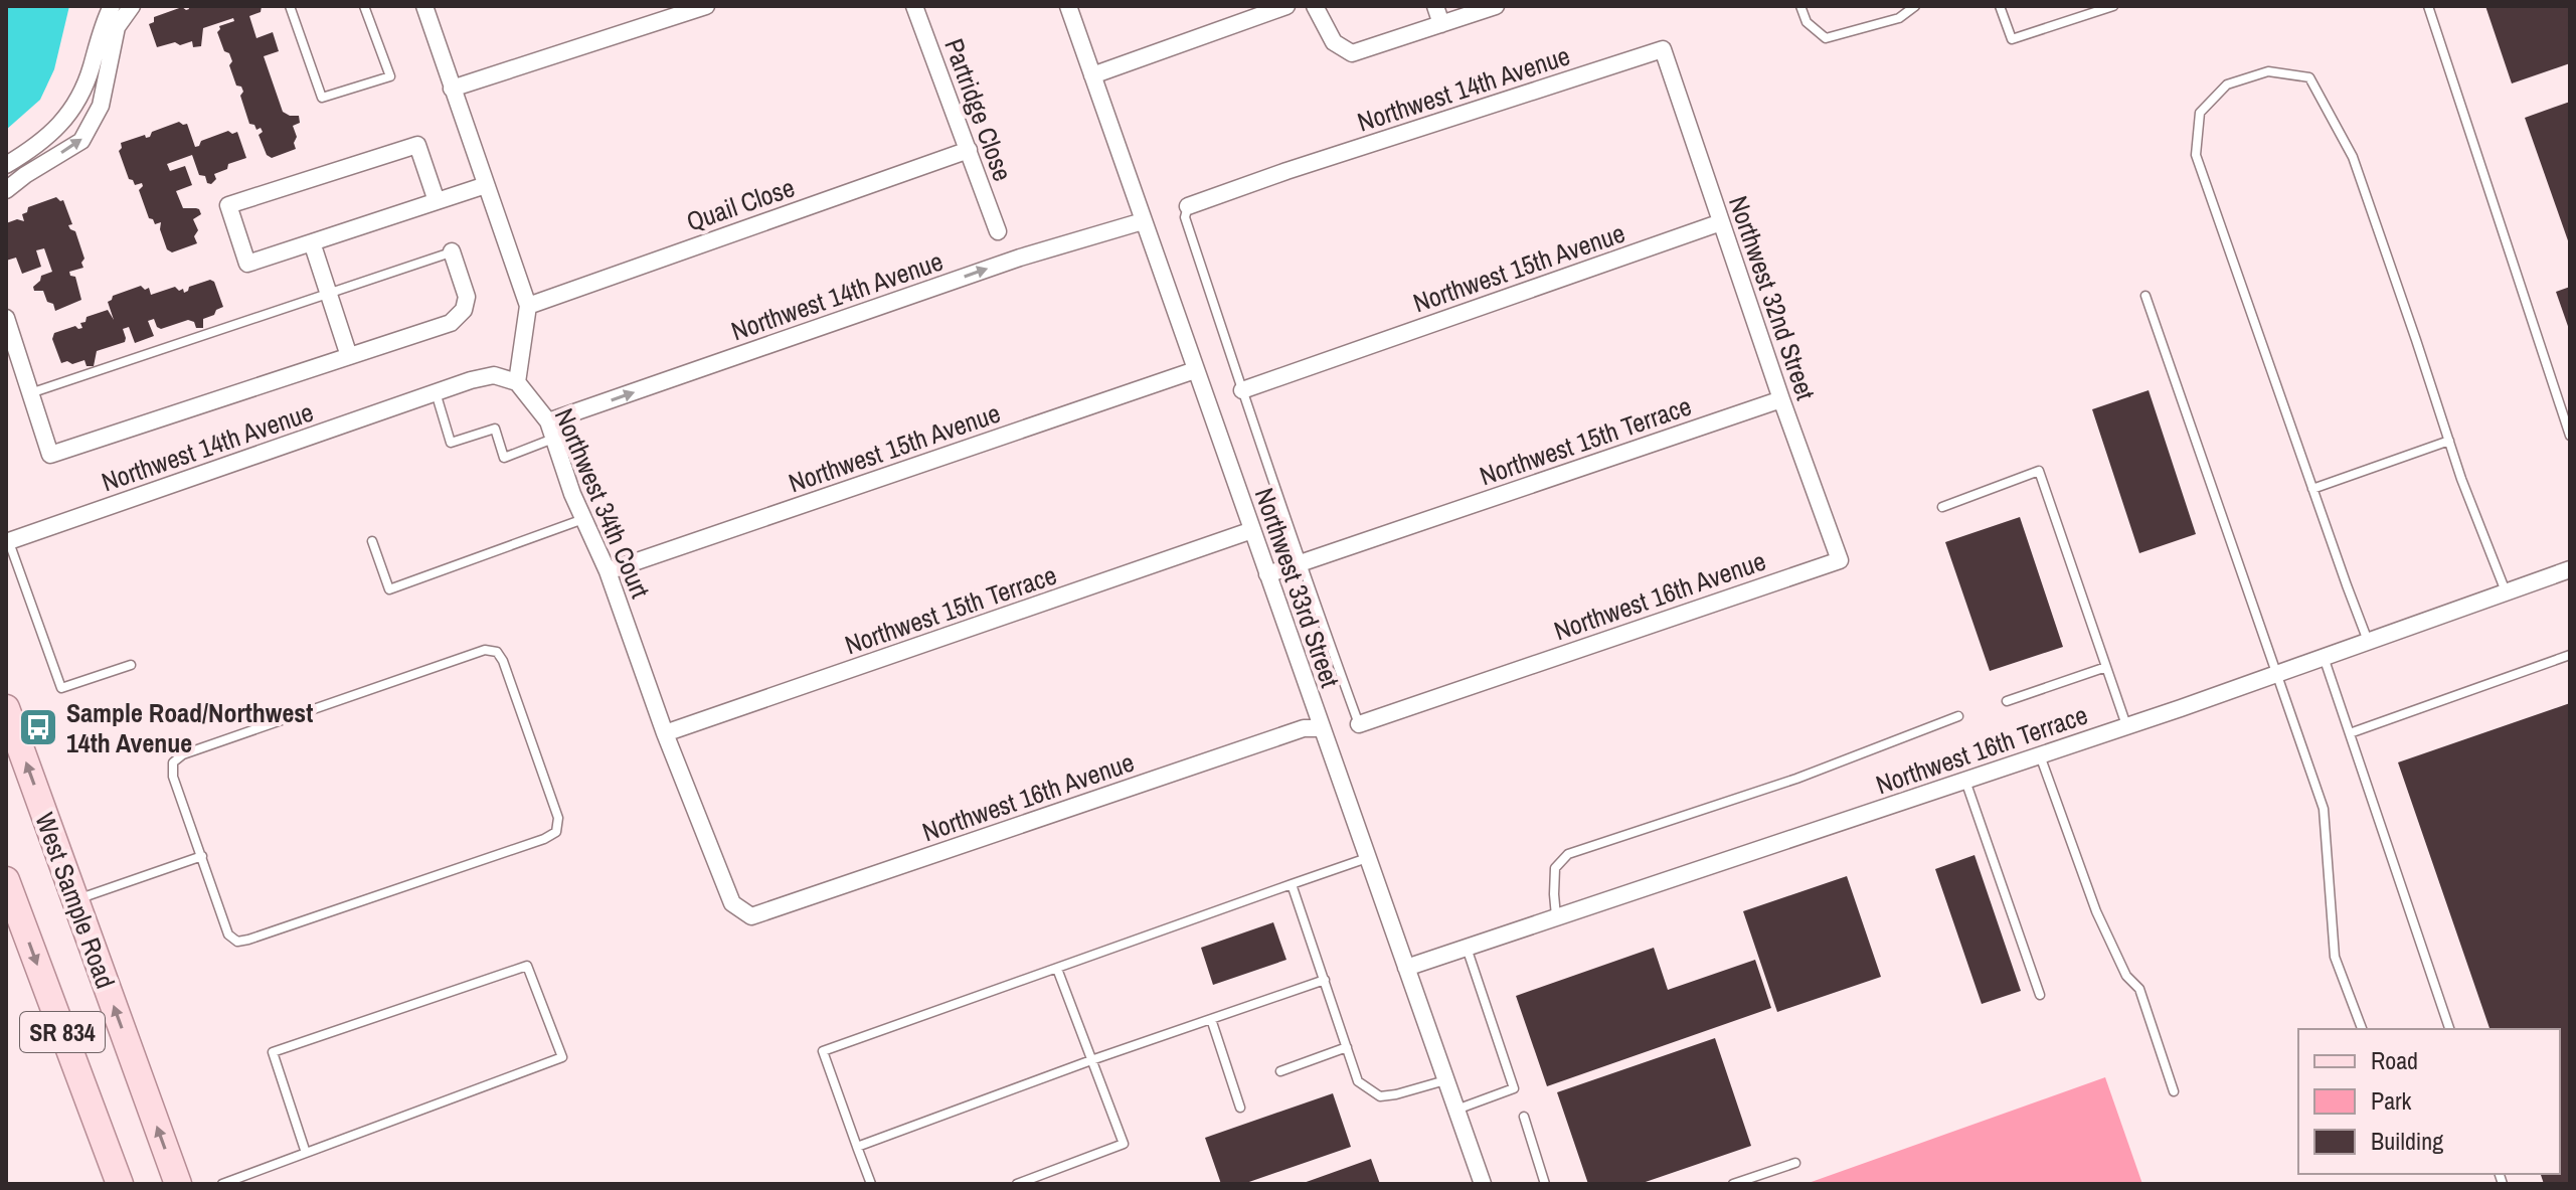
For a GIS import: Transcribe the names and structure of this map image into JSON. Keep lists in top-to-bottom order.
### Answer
{
  "streets": {
    "main road": ["West Sample Road", "SR 834"],
    "street": [
      "Northwest 14th Avenue",
      "Partridge Close",
      "Quail Close",
      "Northwest 15th Avenue",
      "Northwest 32nd Street",
      "Northwest 15th Terrace",
      "Northwest 34th Court",
      "Northwest 33rd Street",
      "Northwest 16th Avenue",
      "Northwest 16th Terrace"
    ]
  },
  "crossings": [
    ["Northwest 14th Avenue", "Northwest 32nd Street"],
    ["Northwest 14th Avenue", "Northwest 34th Court"],
    ["Northwest 14th Avenue", "Northwest 33rd Street"],
    ["Partridge Close", "Quail Close"],
    ["Northwest 15th Avenue", "Northwest 32nd Street"],
    ["Northwest 15th Avenue", "Northwest 34th Court"],
    ["Northwest 15th Avenue", "Northwest 33rd Street"],
    ["Northwest 32nd Street", "Northwest 15th Terrace"],
    ["Northwest 32nd Street", "Northwest 16th Avenue"],
    ["Northwest 15th Terrace", "Northwest 34th Court"],
    ["Northwest 15th Terrace", "Northwest 33rd Street"],
    ["Northwest 34th Court", "Northwest 16th Avenue"],
    ["Northwest 33rd Street", "Northwest 16th Avenue"],
    ["Northwest 33rd Street", "Northwest 16th Terrace"]
  ],
  "one_way": ["Northwest 14th Avenue"],
  "places": {
    "bus stop": ["Sample Road/Northwest 14th Avenue"]
  },
  "legend": ["Road", "Park", "Building"]
}
